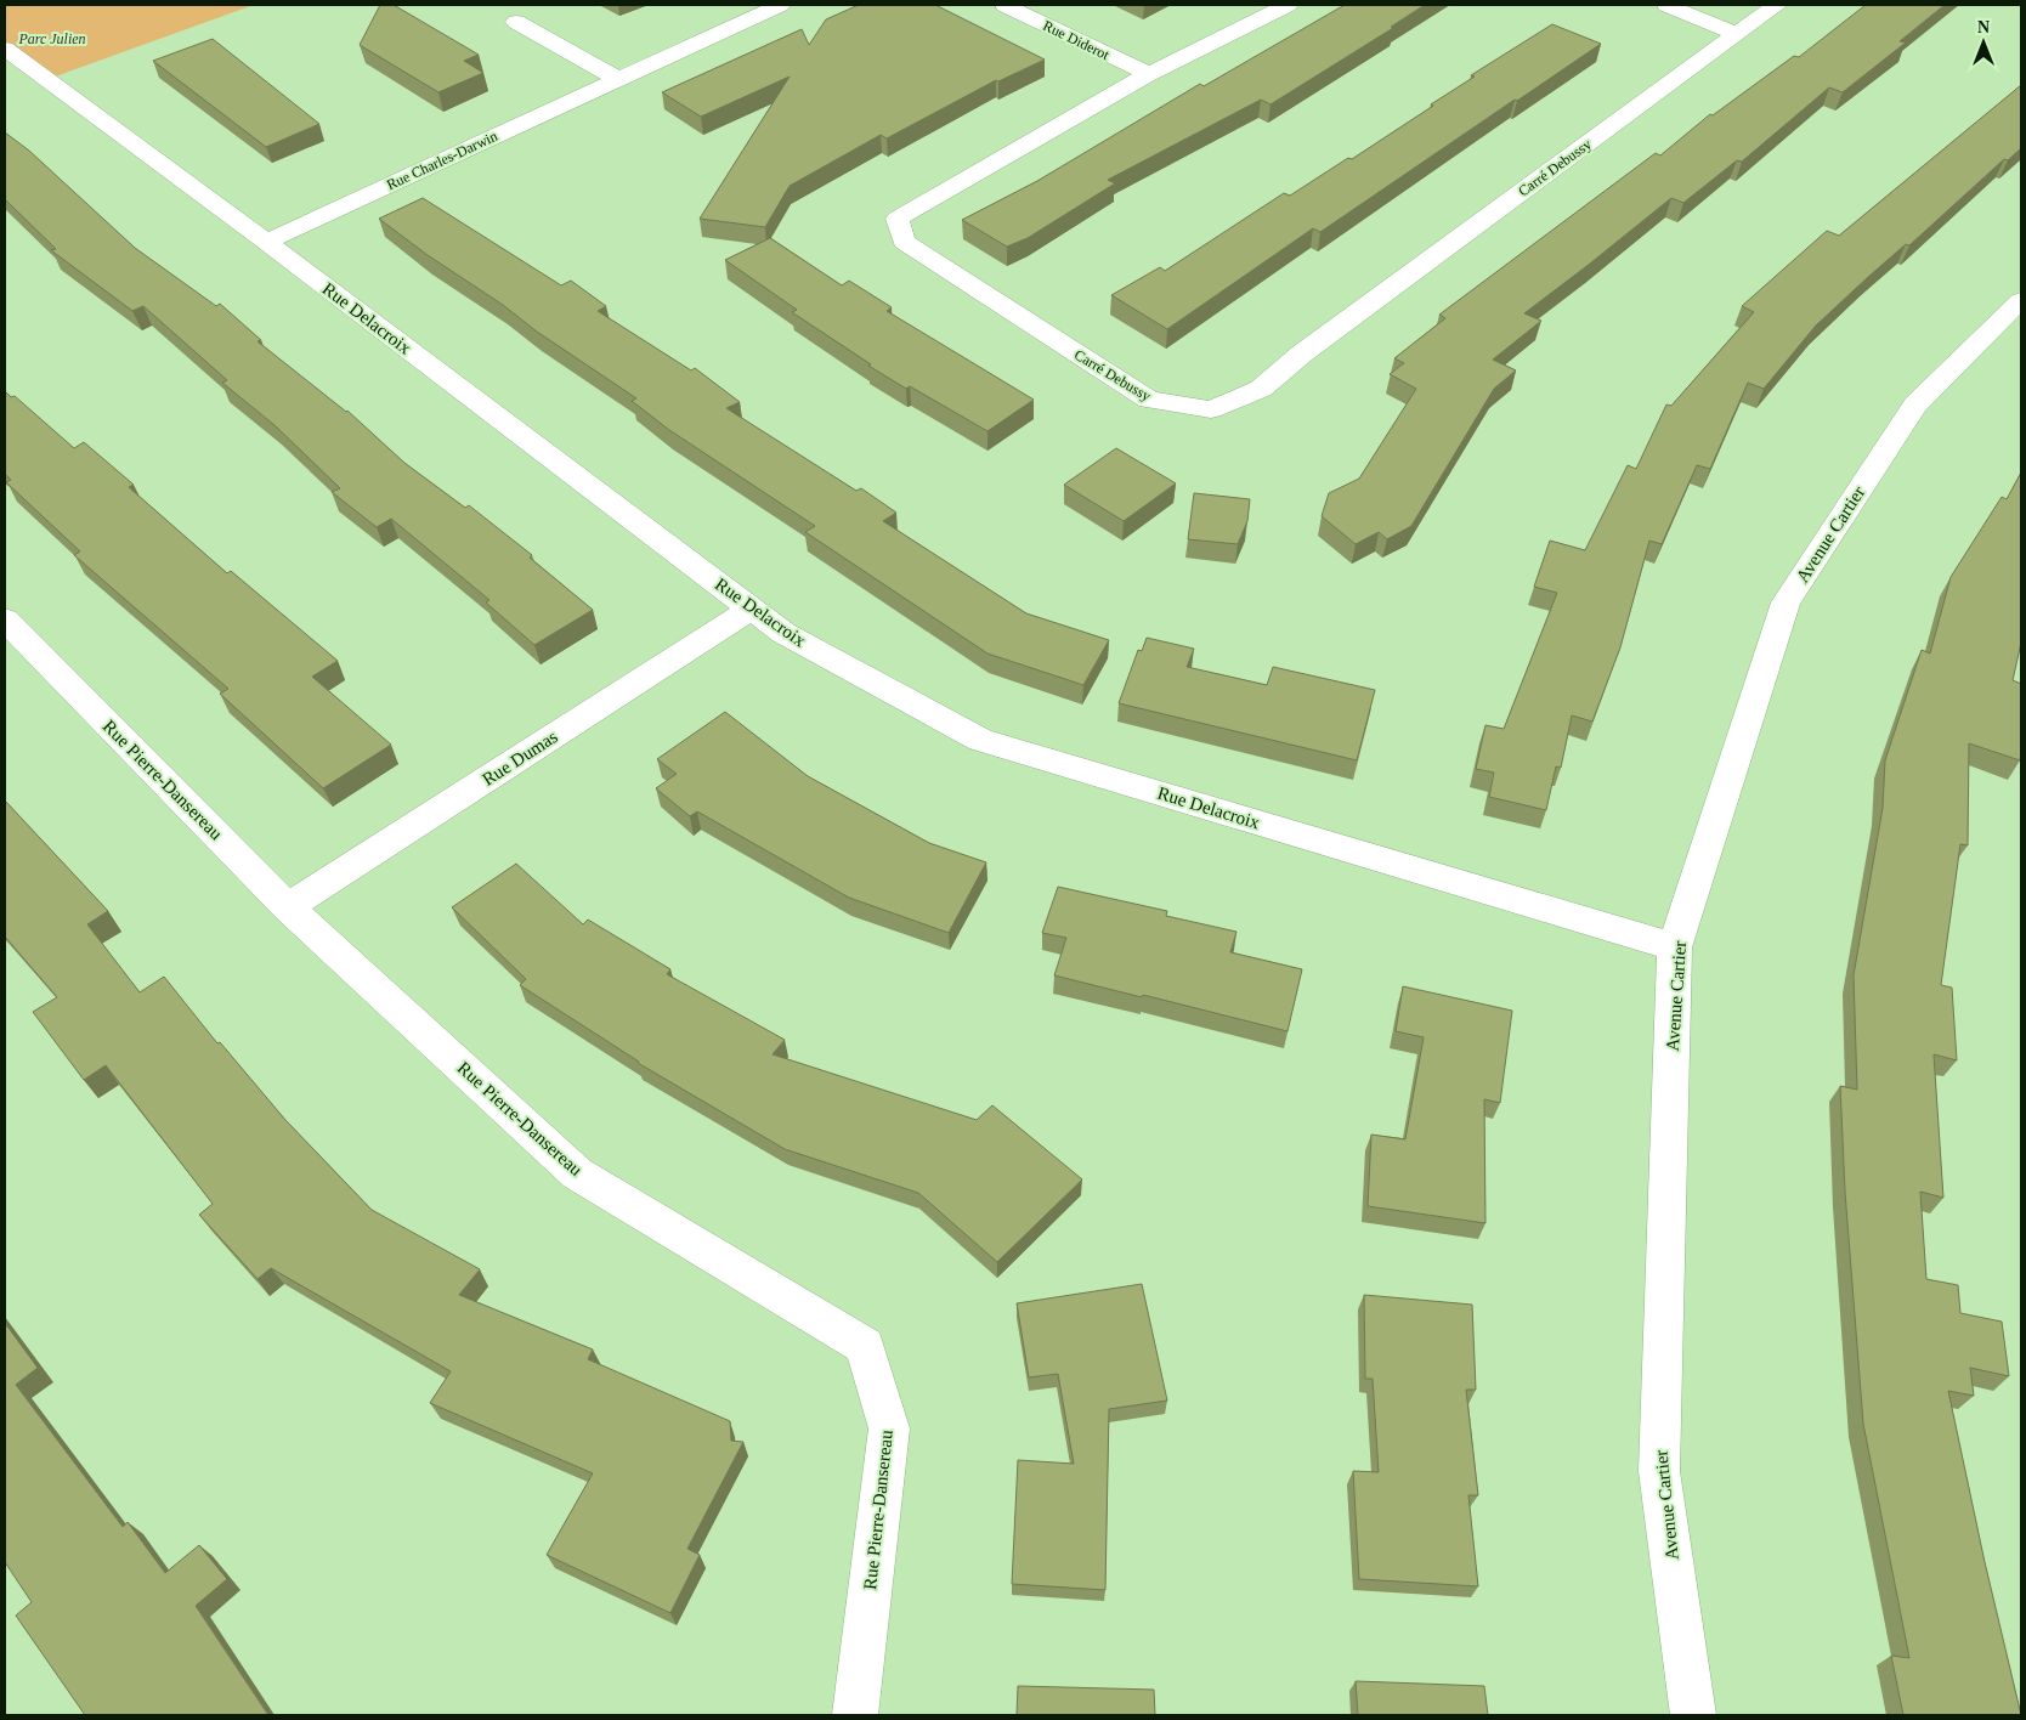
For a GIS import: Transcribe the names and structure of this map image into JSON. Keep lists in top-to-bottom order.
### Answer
{
  "streets": {
    "street": [
      "Rue Diderot",
      "Rue Charles-Darwin",
      "Carré Debussy",
      "Rue Delacroix",
      "Avenue Cartier",
      "Rue Dumas",
      "Rue Pierre-Dansereau"
    ]
  },
  "crossings": [
    ["Rue Diderot", "Carré Debussy"],
    ["Rue Charles-Darwin", "Rue Delacroix"],
    ["Rue Delacroix", "Avenue Cartier"],
    ["Rue Delacroix", "Rue Dumas"],
    ["Rue Dumas", "Rue Pierre-Dansereau"]
  ],
  "parks": ["Parc Julien"],
  "north": "top"
}
